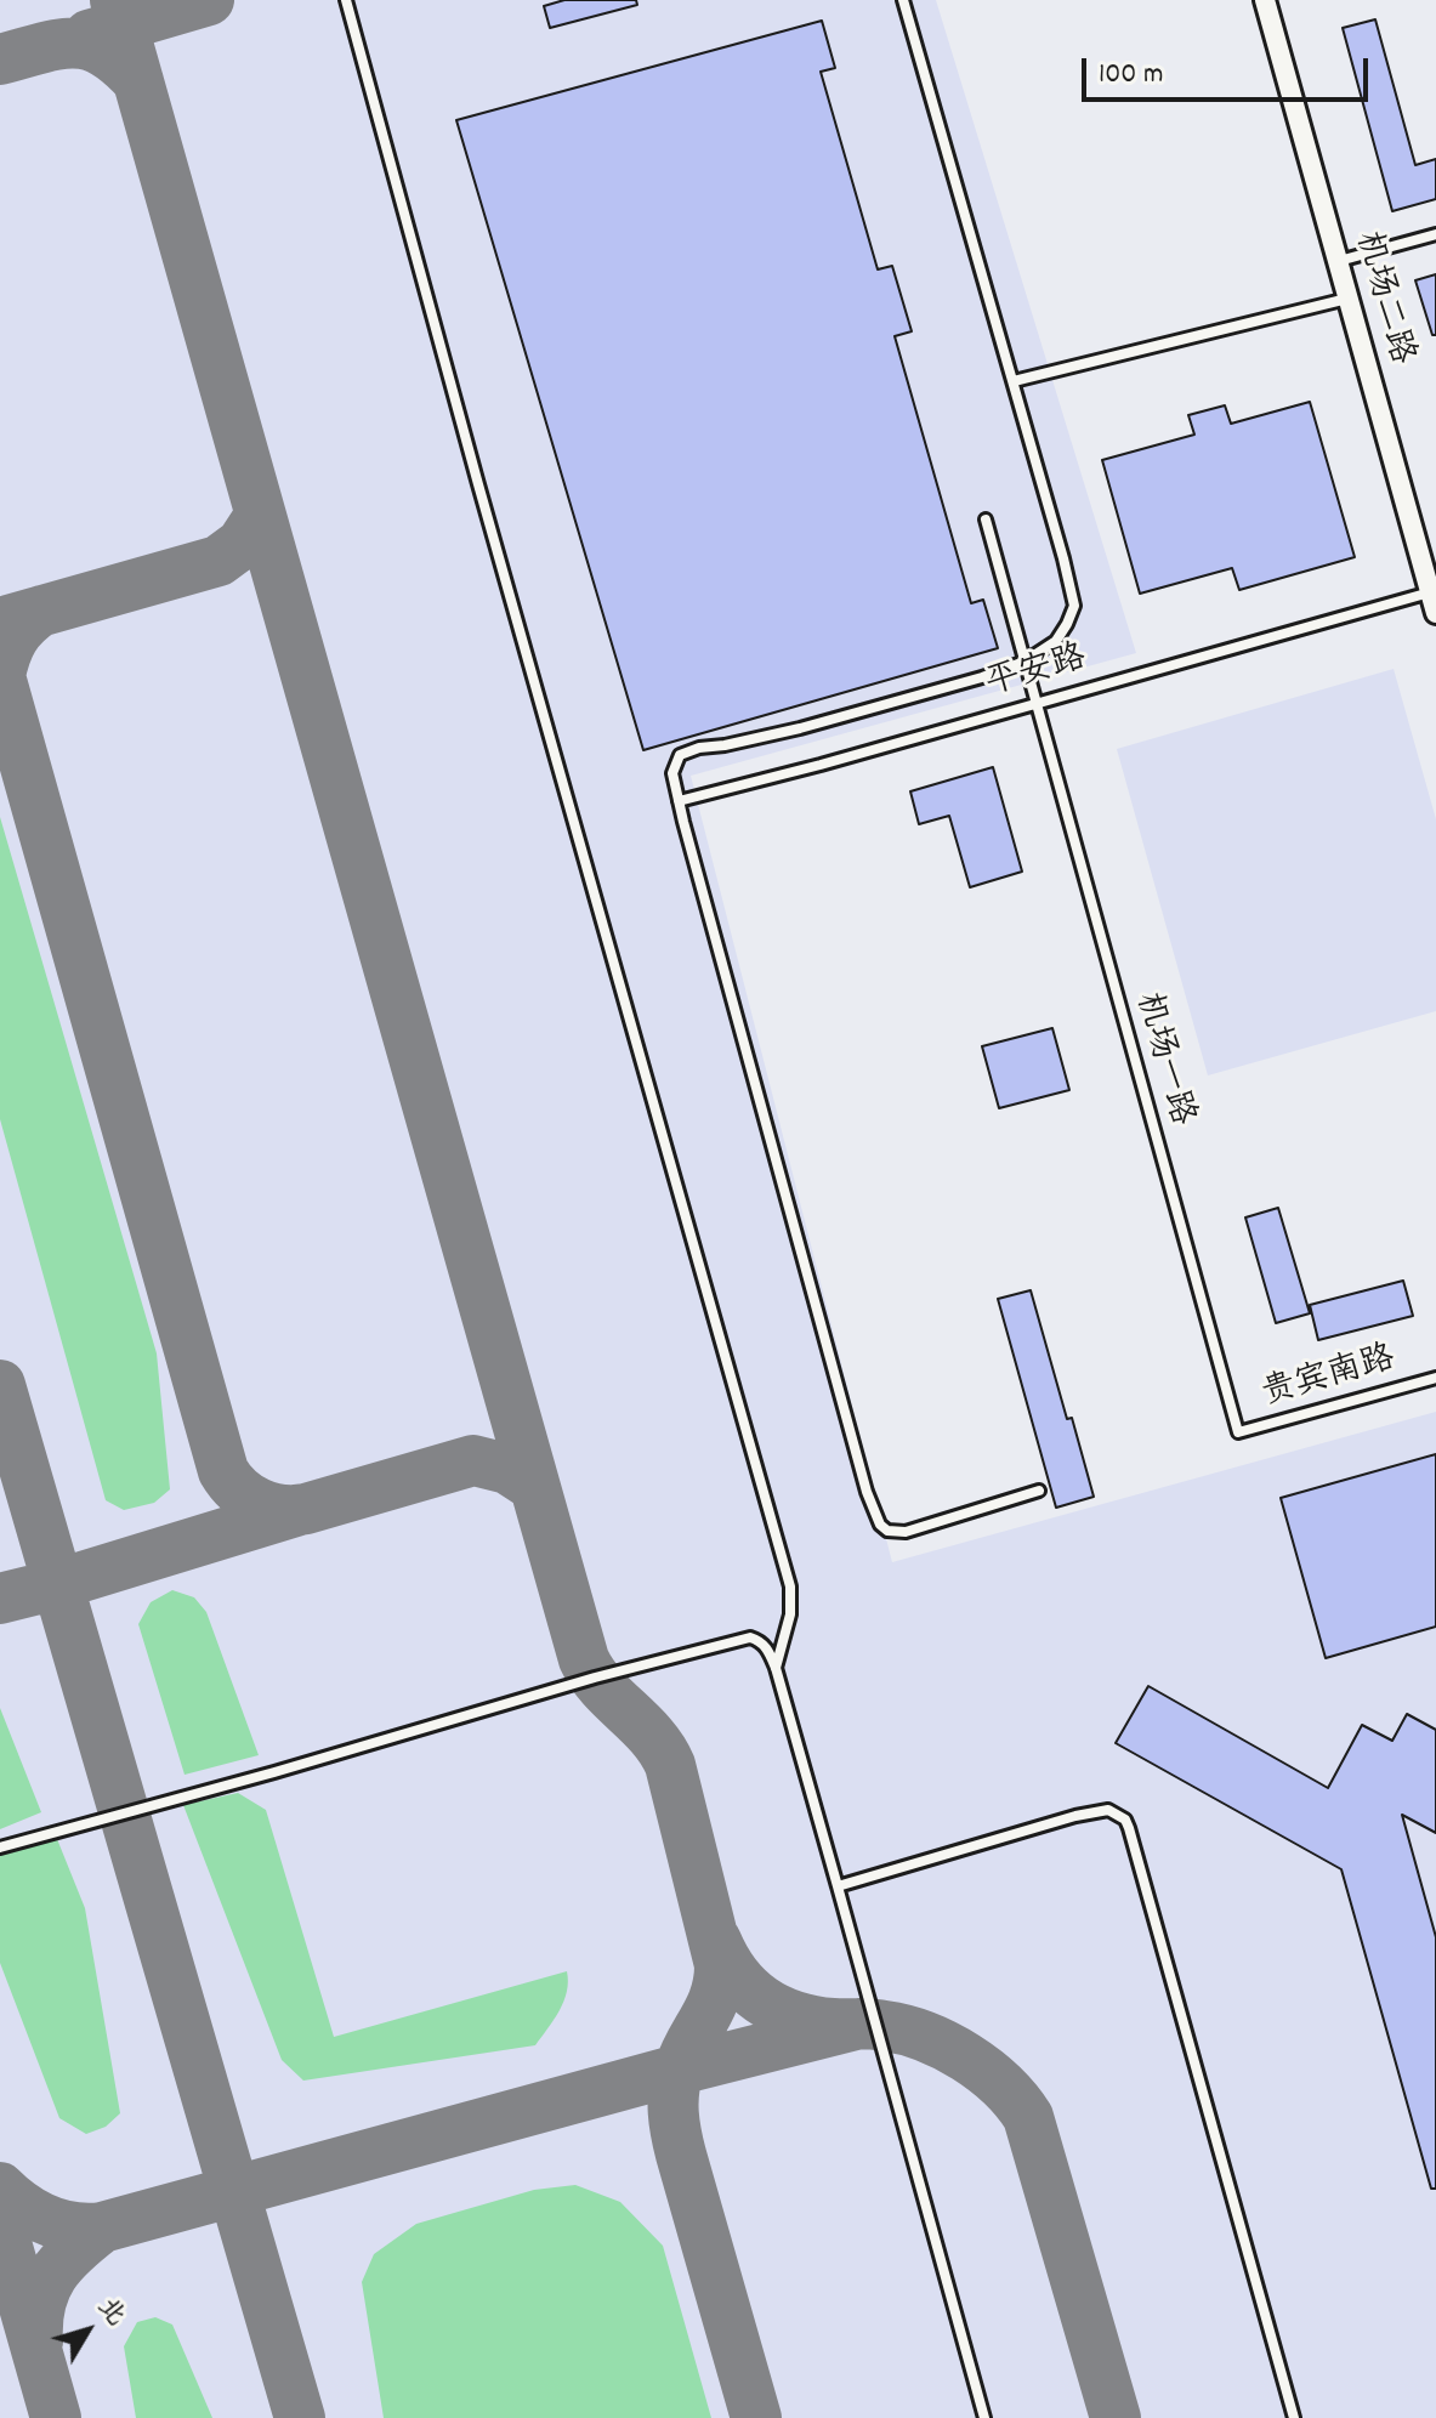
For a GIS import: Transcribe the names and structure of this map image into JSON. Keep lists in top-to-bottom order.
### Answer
{
  "streets": {
    "street": ["机场二路"],
    "lane": ["平安路", "机场一路", "贵宾南路"]
  },
  "crossings": [
    ["机场二路", "平安路"],
    ["平安路", "机场一路"],
    ["机场一路", "贵宾南路"]
  ],
  "scale_bar": "100 m",
  "north": "top right"
}
